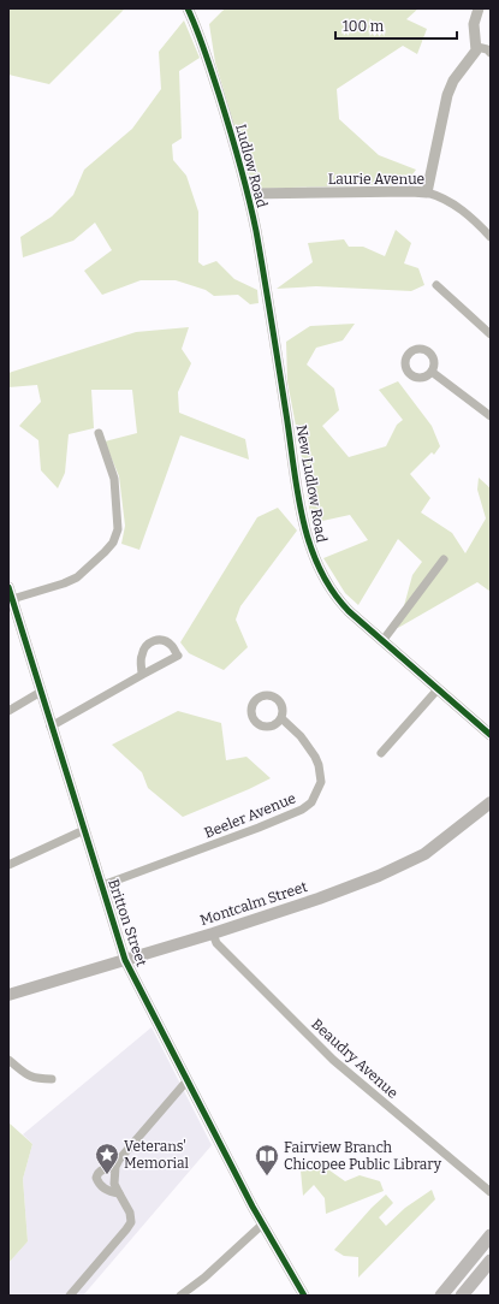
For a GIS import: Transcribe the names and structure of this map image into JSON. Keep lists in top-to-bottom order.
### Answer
{
  "streets": {
    "main road": ["Montcalm Street"],
    "street": [
      "Ludlow Road",
      "Laurie Avenue",
      "New Ludlow Road",
      "Beeler Avenue",
      "Britton Street",
      "Beaudry Avenue"
    ]
  },
  "crossings": [
    ["Ludlow Road", "Laurie Avenue"],
    ["Ludlow Road", "New Ludlow Road"],
    ["Beeler Avenue", "Britton Street"],
    ["Montcalm Street", "Britton Street"],
    ["Montcalm Street", "Beaudry Avenue"]
  ],
  "places": {
    "place": ["Veterans' Memorial"],
    "library": ["Fairview Branch Chicopee Public Library"]
  },
  "scale_bar": "100 m"
}
